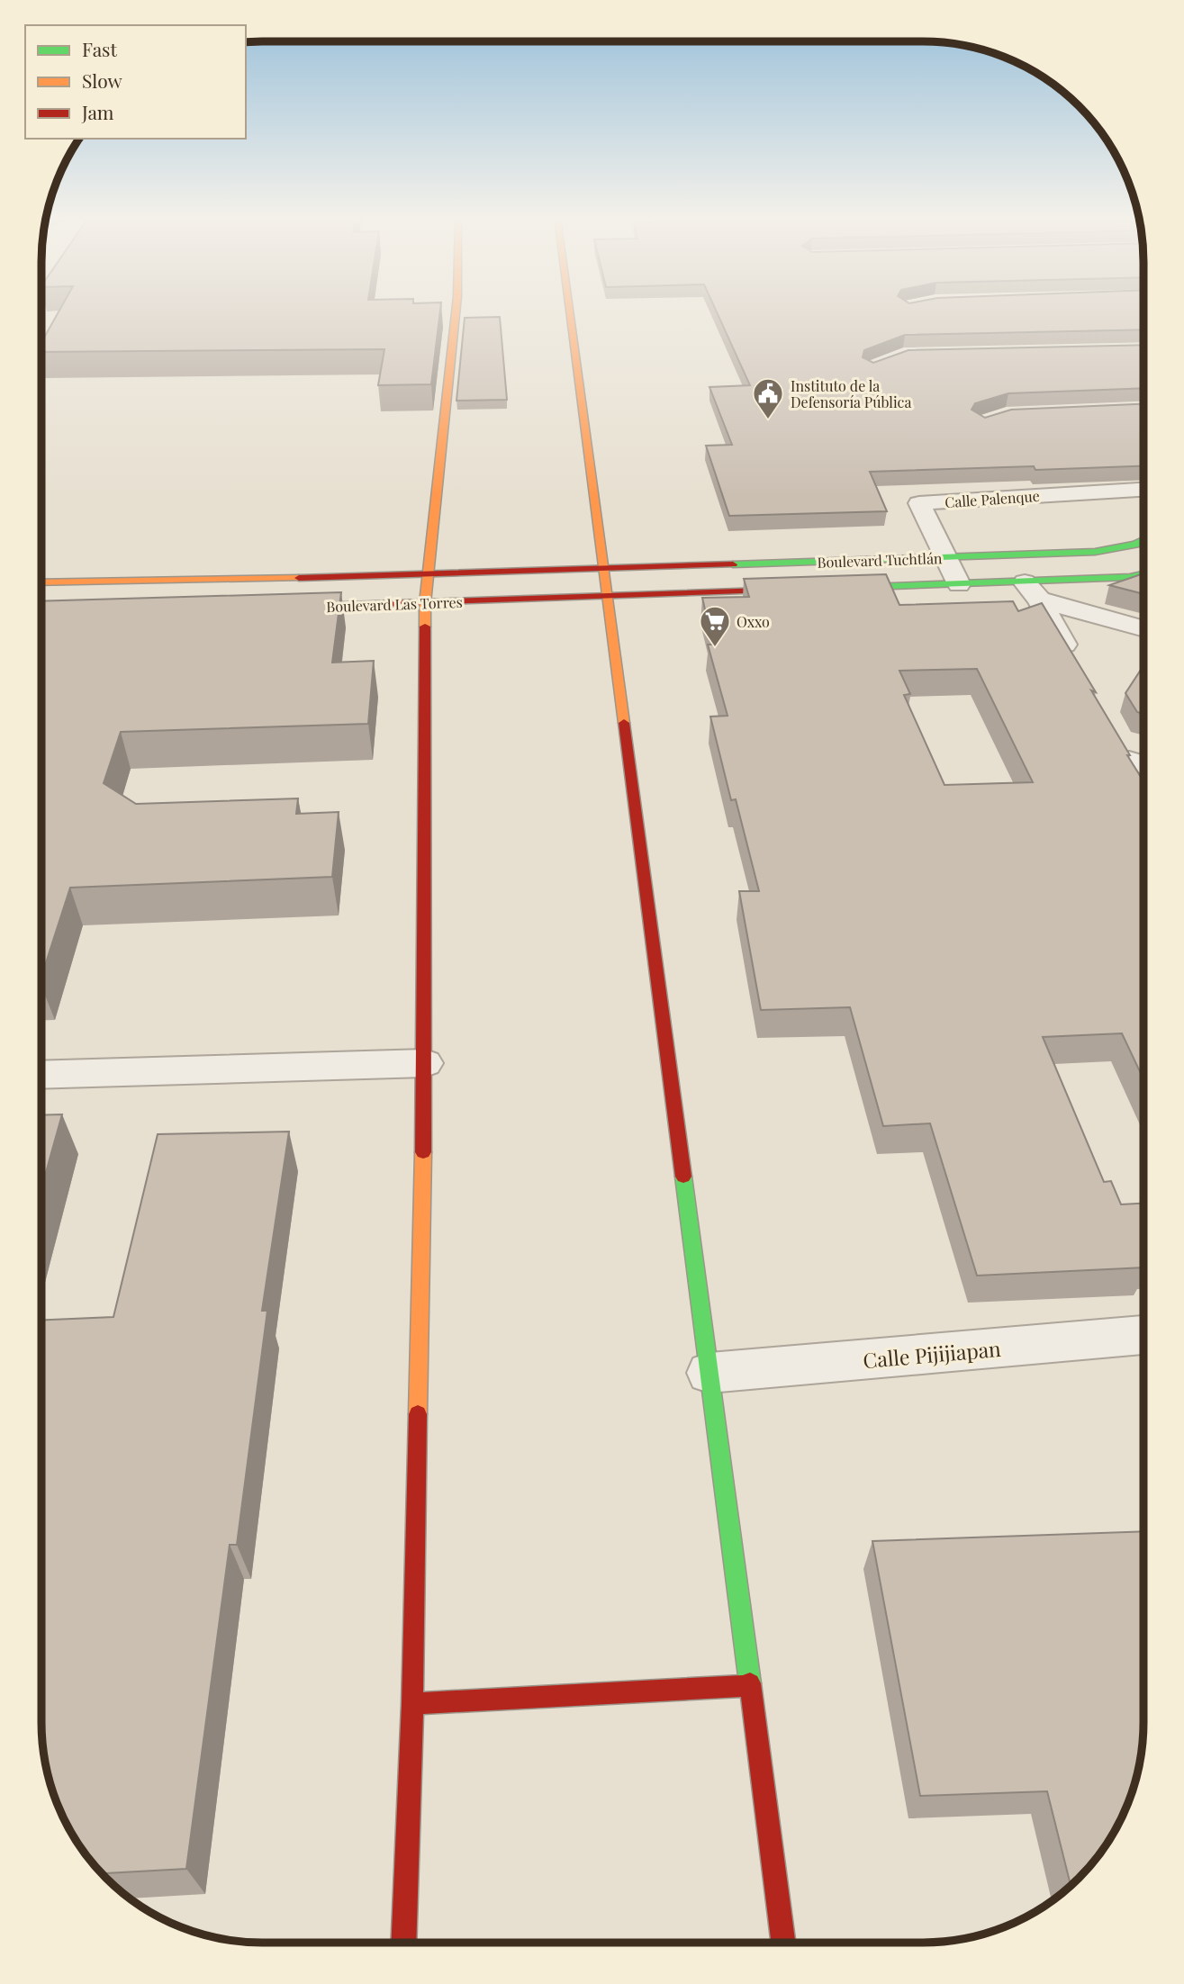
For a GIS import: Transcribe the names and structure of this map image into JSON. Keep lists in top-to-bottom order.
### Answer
{
  "streets": {
    "street": [
      "Calle Palenque",
      "Boulevard Tuchtlán",
      "Boulevard Las Torres",
      "Calle Pijijiapan"
    ]
  },
  "crossings": [
    ["Calle Palenque", "Boulevard Tuchtlán"],
    ["Boulevard Tuchtlán", "Boulevard Las Torres"]
  ],
  "places": {
    "public building": ["Instituto de la Defensoría Pública"],
    "supermarket": ["Oxxo"]
  },
  "legend": ["Fast", "Slow", "Jam"]
}
